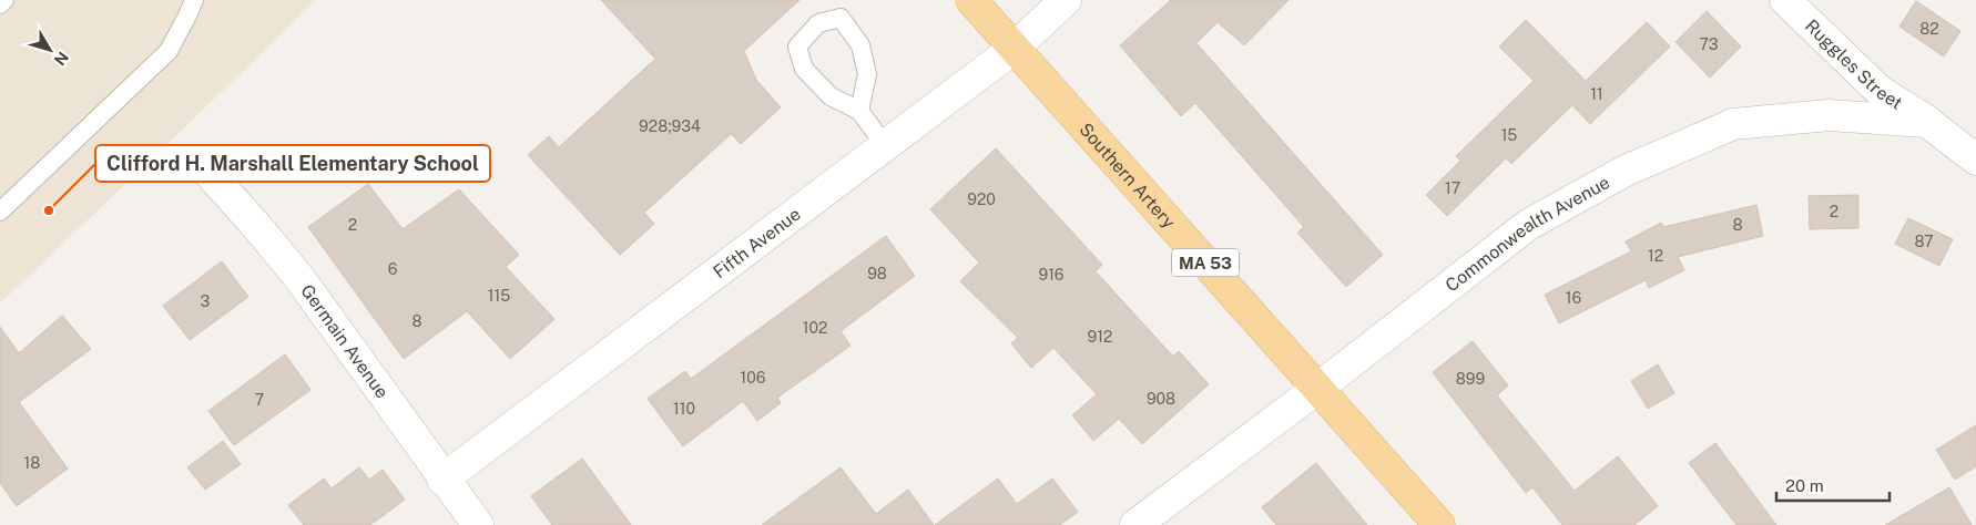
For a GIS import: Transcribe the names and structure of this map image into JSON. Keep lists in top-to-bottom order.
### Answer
{
  "streets": {
    "main road": ["Southern Artery", "MA 53"],
    "street": [
      "Ruggles Street",
      "Commonwealth Avenue",
      "Fifth Avenue",
      "Germain Avenue"
    ]
  },
  "crossings": [
    ["Ruggles Street", "Commonwealth Avenue"],
    ["Southern Artery", "Commonwealth Avenue"],
    ["Southern Artery", "Fifth Avenue"],
    ["Fifth Avenue", "Germain Avenue"]
  ],
  "places": ["Clifford H. Marshall Elementary School"],
  "house_numbers": [
    "82",
    "73",
    "11",
    "928;934",
    "15",
    "17",
    "920",
    "2",
    "2",
    "8",
    "87",
    "12",
    "6",
    "98",
    "916",
    "115",
    "16",
    "3",
    "8",
    "102",
    "912",
    "106",
    "899",
    "908",
    "7",
    "110",
    "18"
  ],
  "scale_bar": "20 m",
  "north": "bottom right"
}
